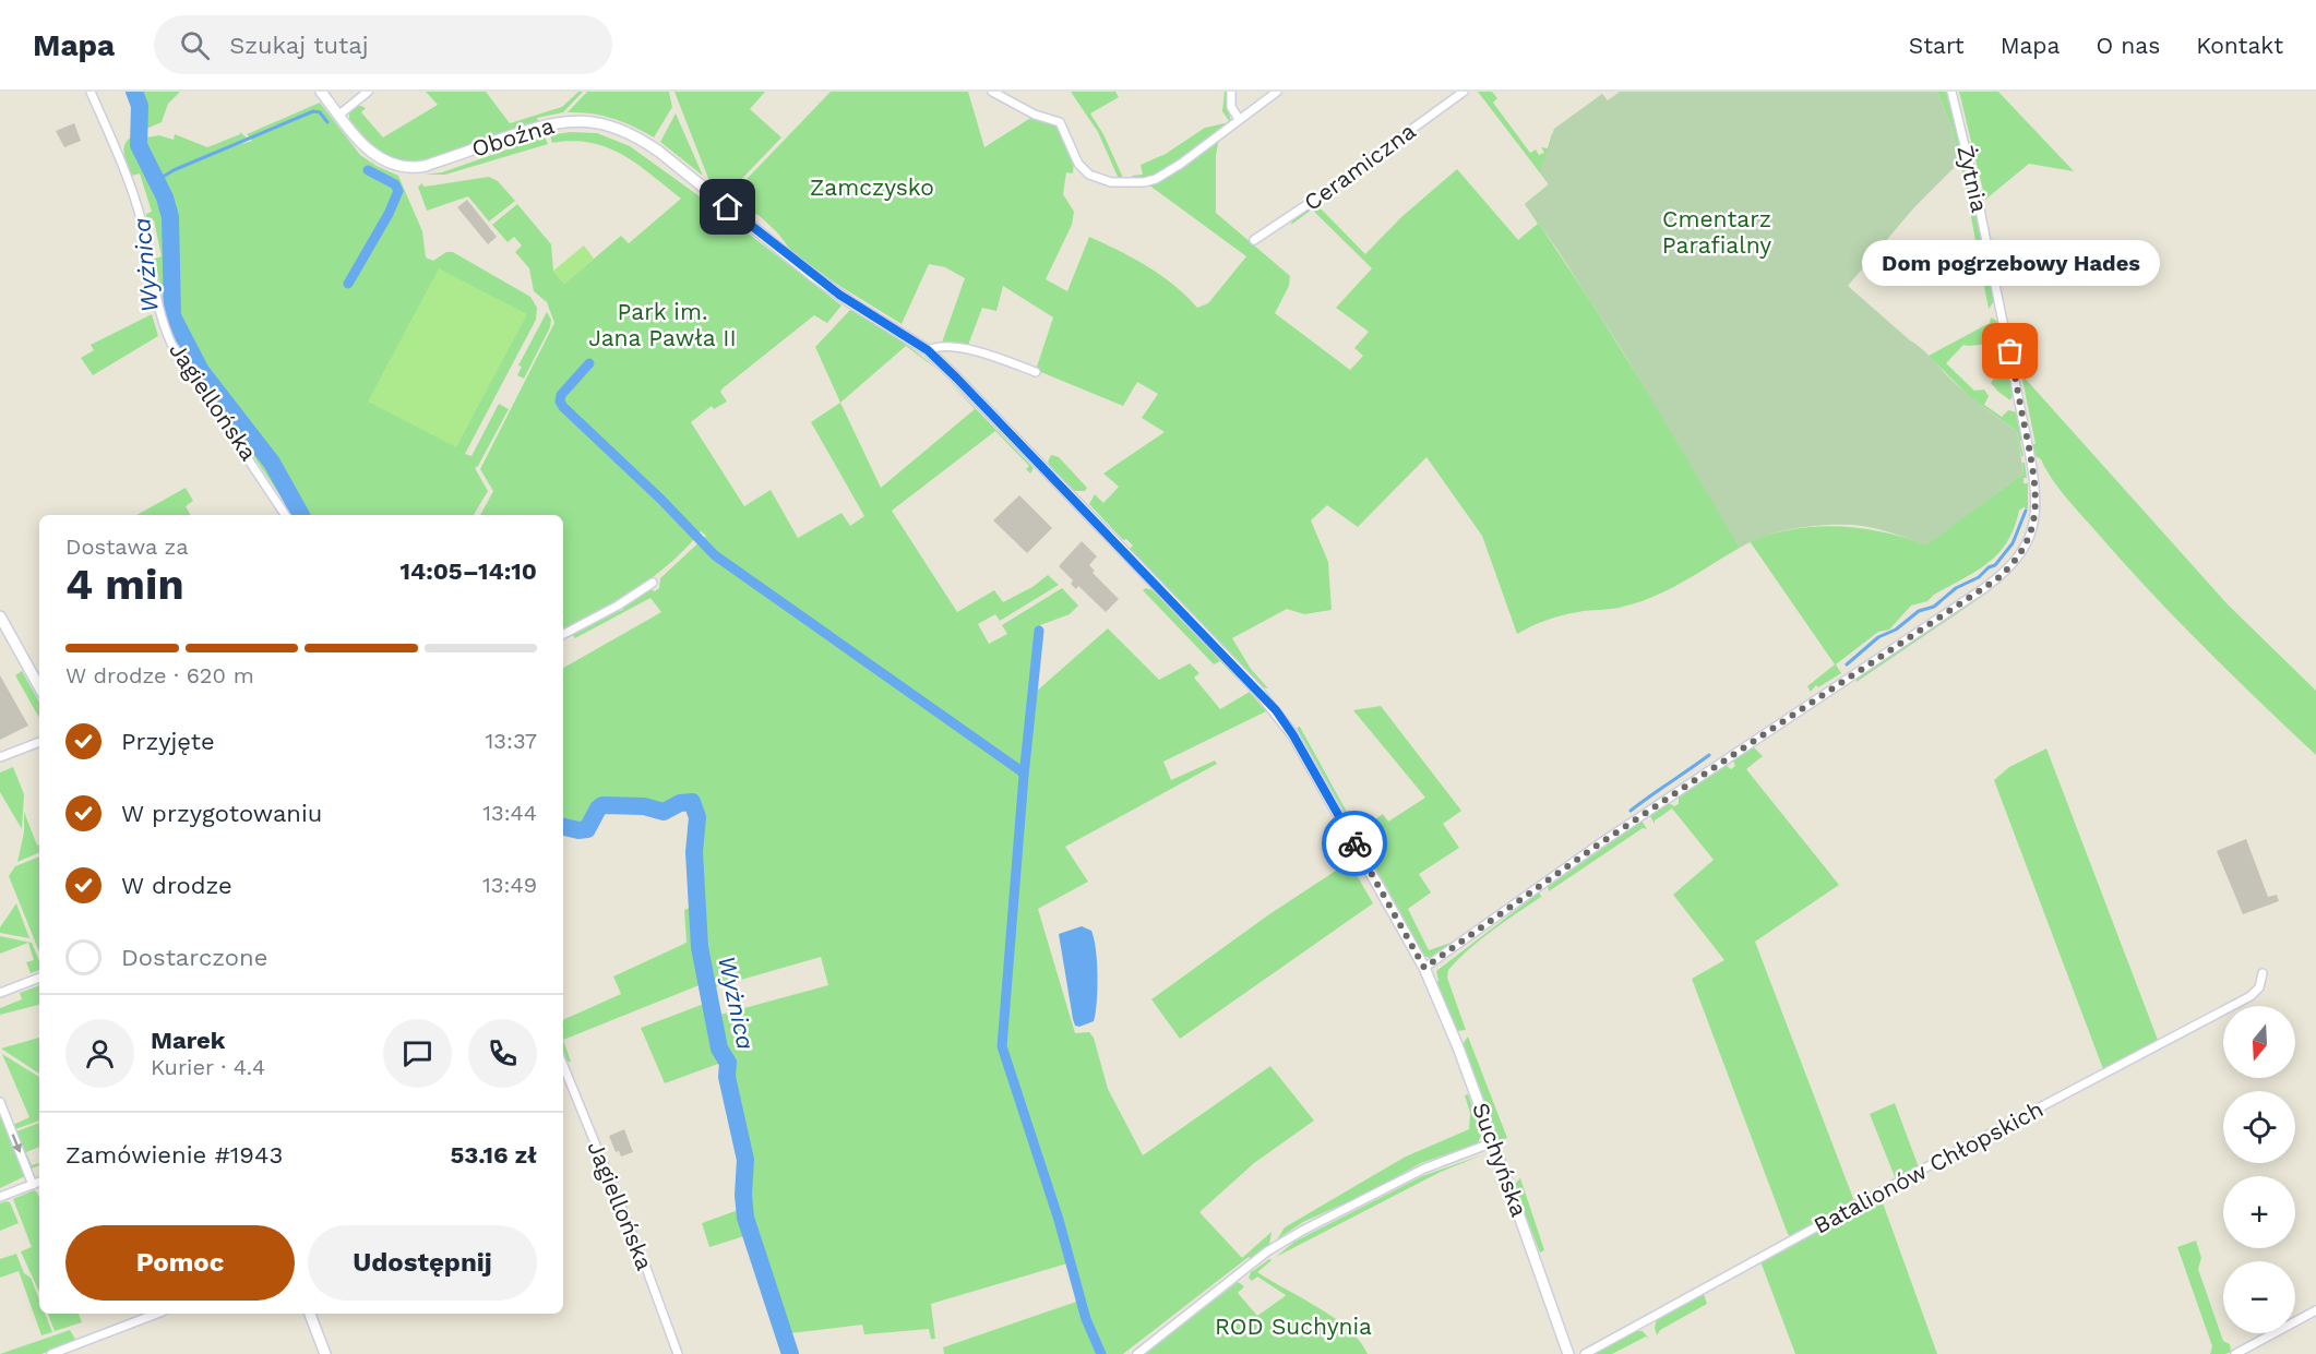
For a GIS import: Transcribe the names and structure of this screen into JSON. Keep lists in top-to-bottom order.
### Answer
{
  "streets": {
    "street": [
      "Oboźna",
      "Ceramiczna",
      "Żytnia",
      "Jagiellońska",
      "Suchyńska",
      "Batalionów Chłopskich"
    ]
  },
  "crossings": [
    ["Oboźna", "Żytnia"],
    ["Oboźna", "Suchyńska"],
    ["Żytnia", "Suchyńska"]
  ],
  "water": ["Wyżnica"],
  "parks": [
    "Zamczysko",
    "Cmentarz Parafialny",
    "Park im. Jana Pawła II",
    "ROD Suchynia"
  ],
  "places": ["Dom pogrzebowy Hades"],
  "north": "bottom",
  "page": {
    "header": "Mapa",
    "search": "Szukaj tutaj",
    "nav": [
      "Start",
      "Mapa",
      "O nas",
      "Kontakt"
    ],
    "bubble": "Dom pogrzebowy Hades",
    "heading": ["4 min", "Dostawa za", "14:05–14:10"],
    "panel": [
      "Marek",
      "Kurier · 4.4",
      "Zamówienie #1943",
      "53.16 zł"
    ],
    "bar": "W drodze · 620 m",
    "list": [
      ["Przyjęte", "13:37"],
      ["W przygotowaniu", "13:44"],
      ["W drodze", "13:49"],
      "Dostarczone"
    ],
    "map_buttons": ["+", "−"],
    "buttons": ["Pomoc", "Udostępnij"]
  }
}
